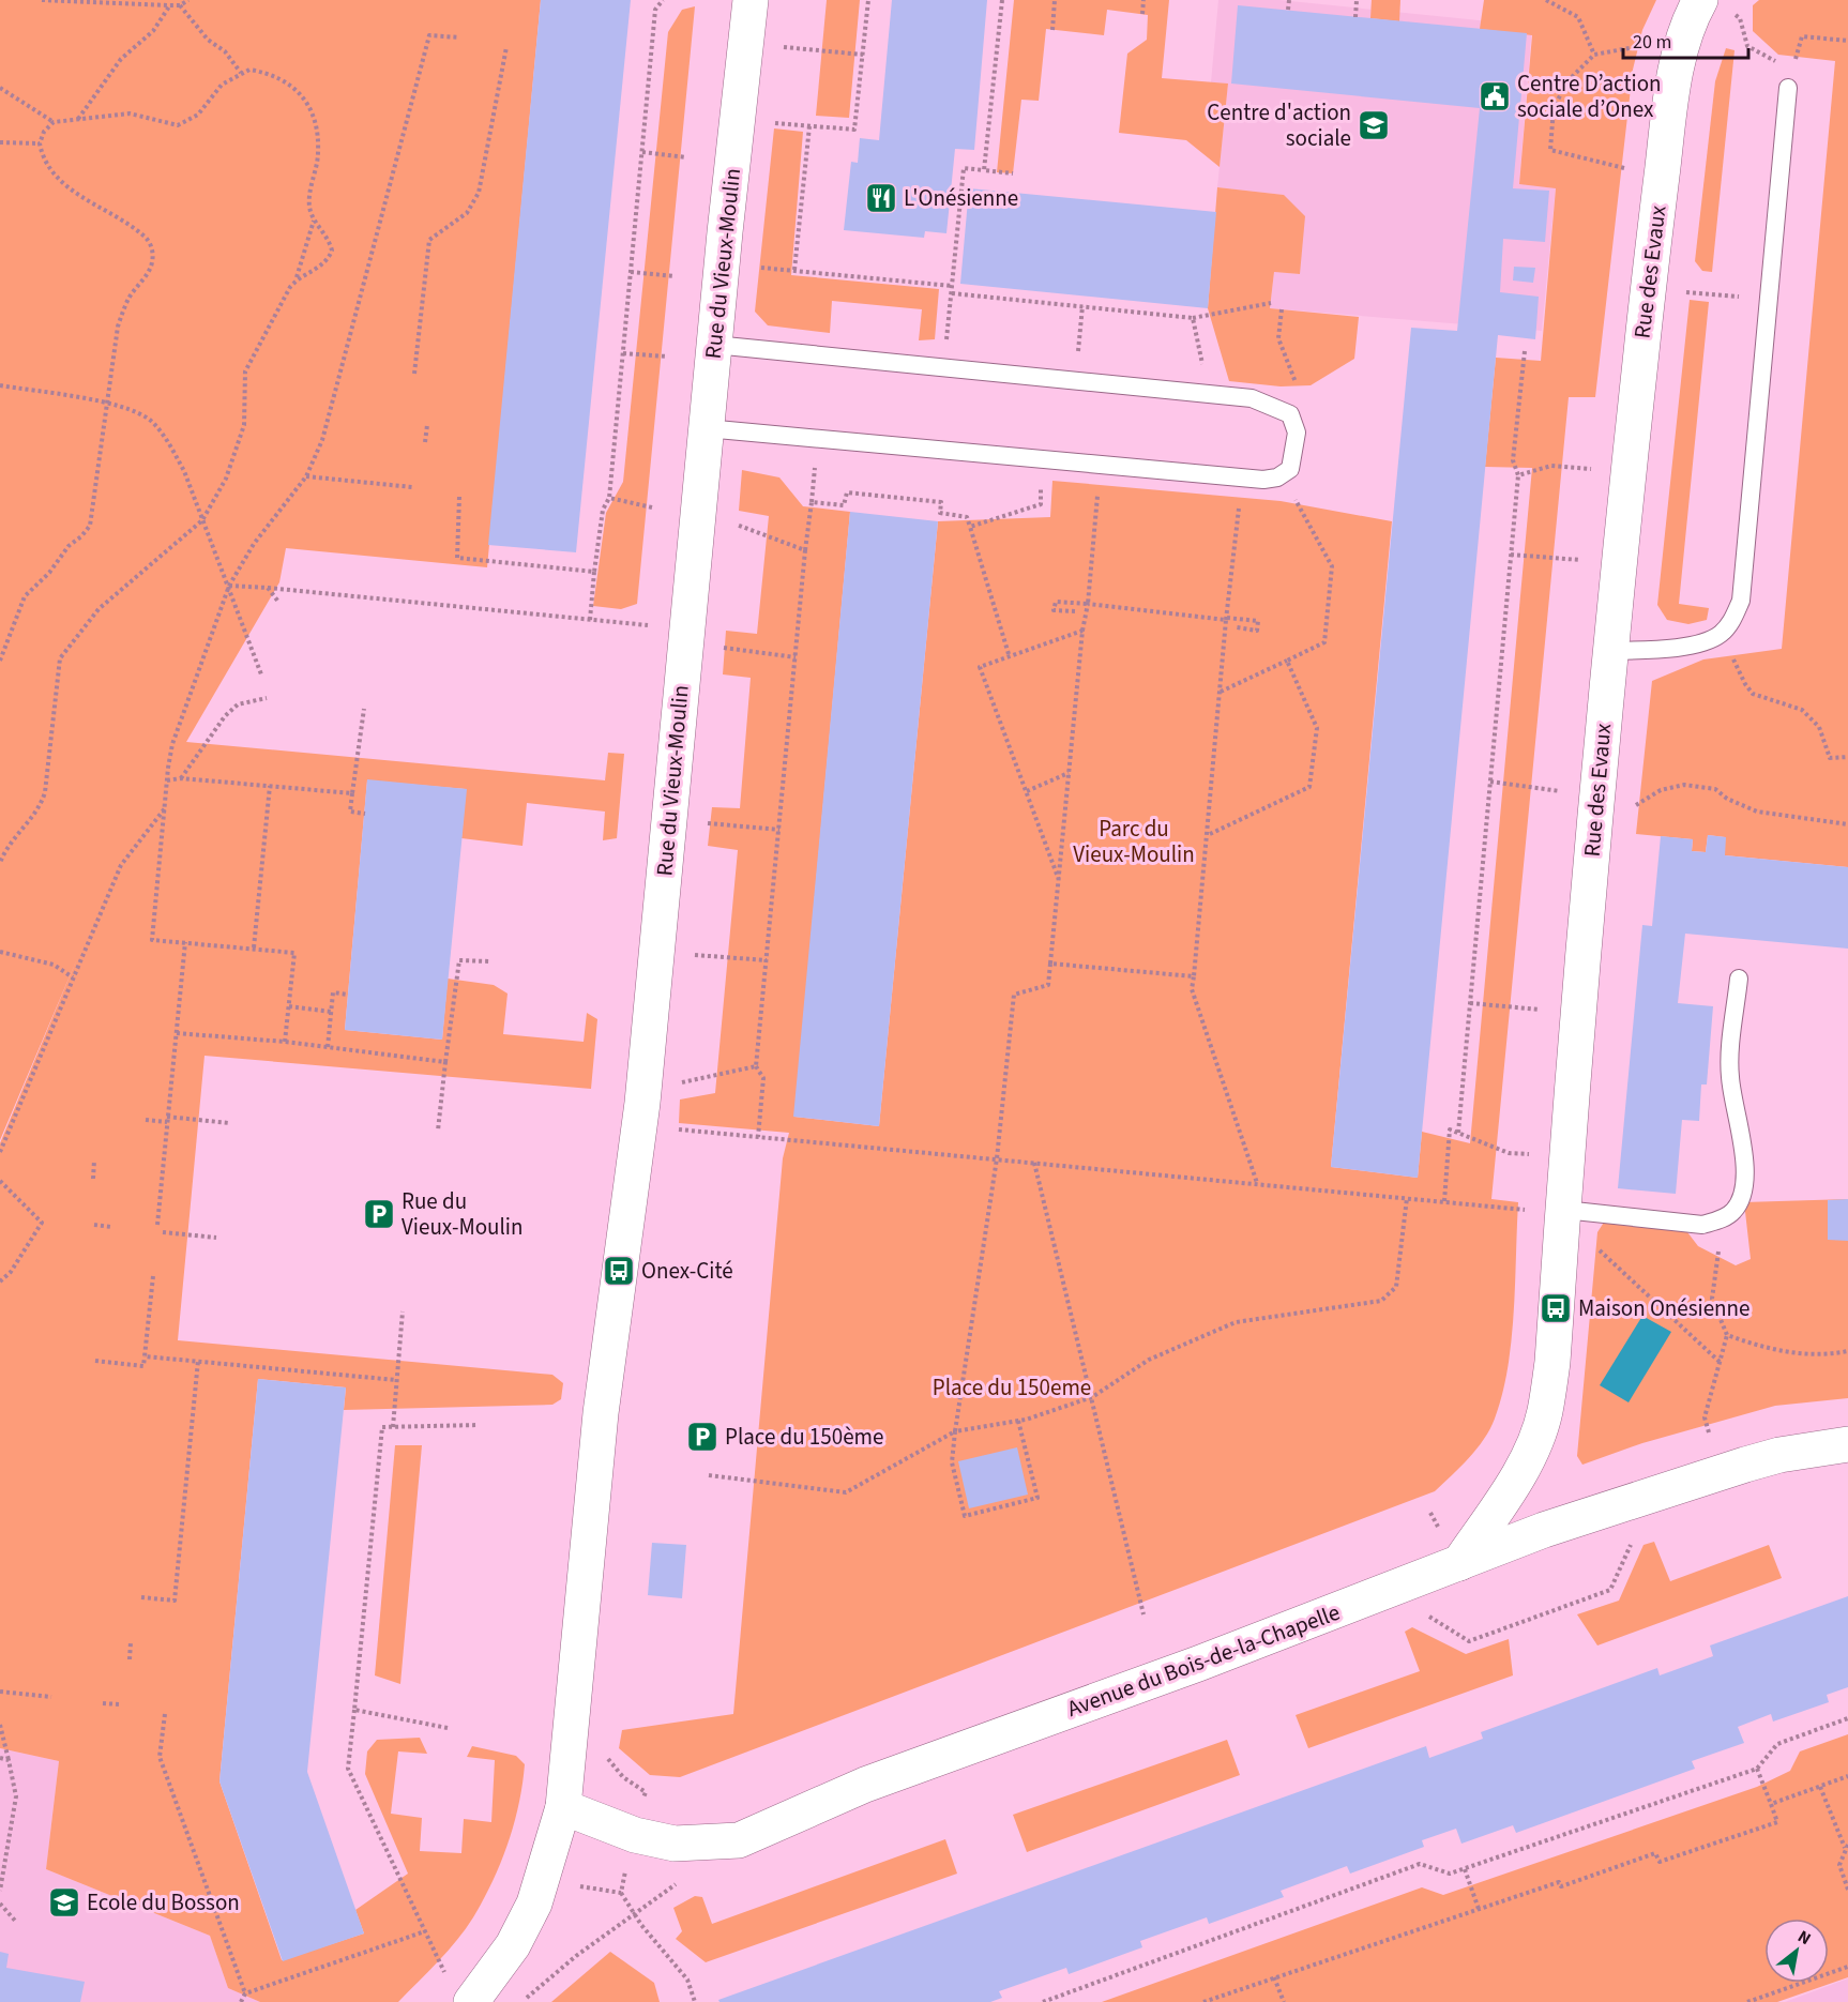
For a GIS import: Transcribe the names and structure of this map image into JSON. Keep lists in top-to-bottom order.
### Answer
{
  "streets": {
    "street": ["Rue du Vieux-Moulin", "Rue des Evaux", "Avenue du Bois-de-la-Chapelle"]
  },
  "crossings": [
    ["Rue du Vieux-Moulin", "Avenue du Bois-de-la-Chapelle"],
    ["Rue des Evaux", "Avenue du Bois-de-la-Chapelle"]
  ],
  "parks": ["Parc du Vieux-Moulin", "Place du 150eme"],
  "places": {
    "public building": ["Centre D’action sociale d’Onex"],
    "school or university": ["Centre d'action sociale", "Ecole du Bosson"],
    "restaurant": ["L'Onésienne"],
    "parking": ["Rue du Vieux-Moulin", "Place du 150ème"],
    "bus stop": ["Onex-Cité", "Maison Onésienne"]
  },
  "scale_bar": "20 m",
  "north": "top right"
}
